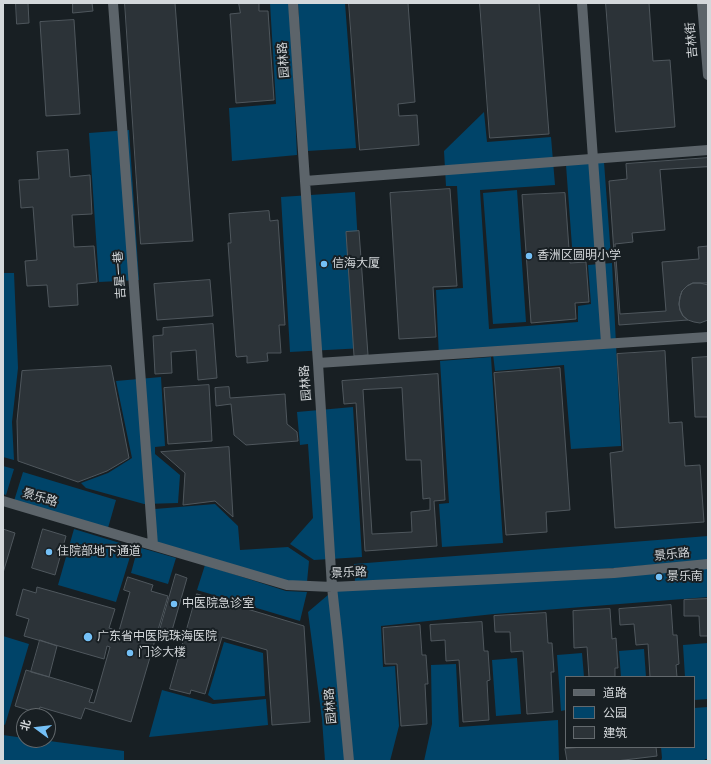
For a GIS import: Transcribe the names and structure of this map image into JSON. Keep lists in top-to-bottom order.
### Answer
{
  "streets": {
    "street": [
      "吉林街",
      "园林路",
      "吉星一巷",
      "景乐路"
    ]
  },
  "crossings": [
    ["园林路", "景乐路"],
    ["吉星一巷", "景乐路"]
  ],
  "places": [
    "香洲区圆明小学",
    "信海大厦",
    "住院部地下通道",
    "景乐南",
    "中医院急诊室",
    "广东省中医院珠海医院",
    "门诊大楼"
  ],
  "legend": ["道路", "公园", "建筑"],
  "north": "left"
}
